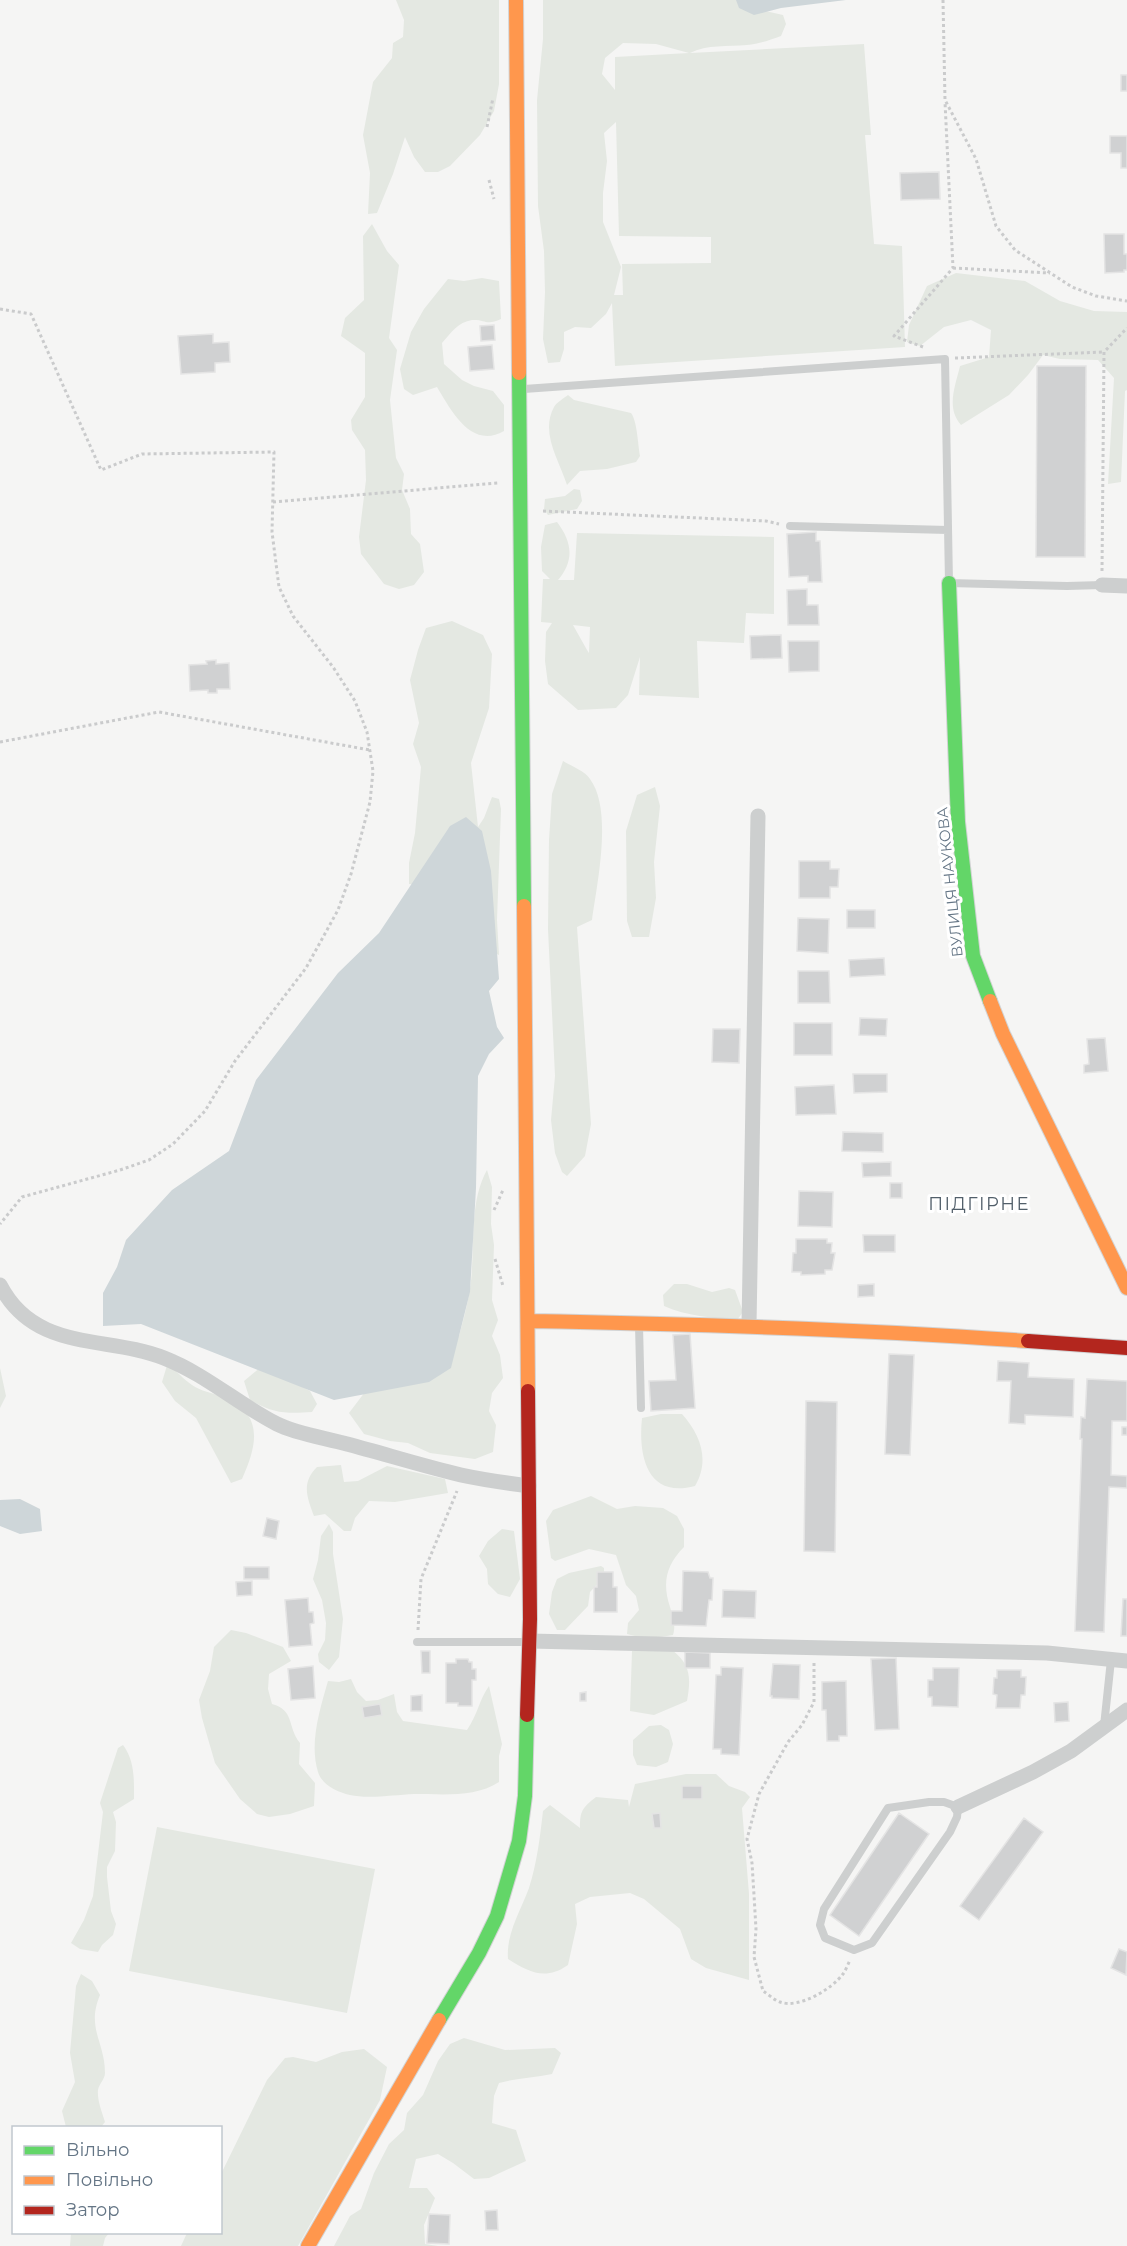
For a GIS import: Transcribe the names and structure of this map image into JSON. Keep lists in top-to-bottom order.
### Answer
{
  "streets": {
    "main road": ["ВУЛИЦЯ НАУКОВА"]
  },
  "districts": ["ПІДГІРНЕ"],
  "legend": ["Вільно", "Повільно", "Затор"]
}
